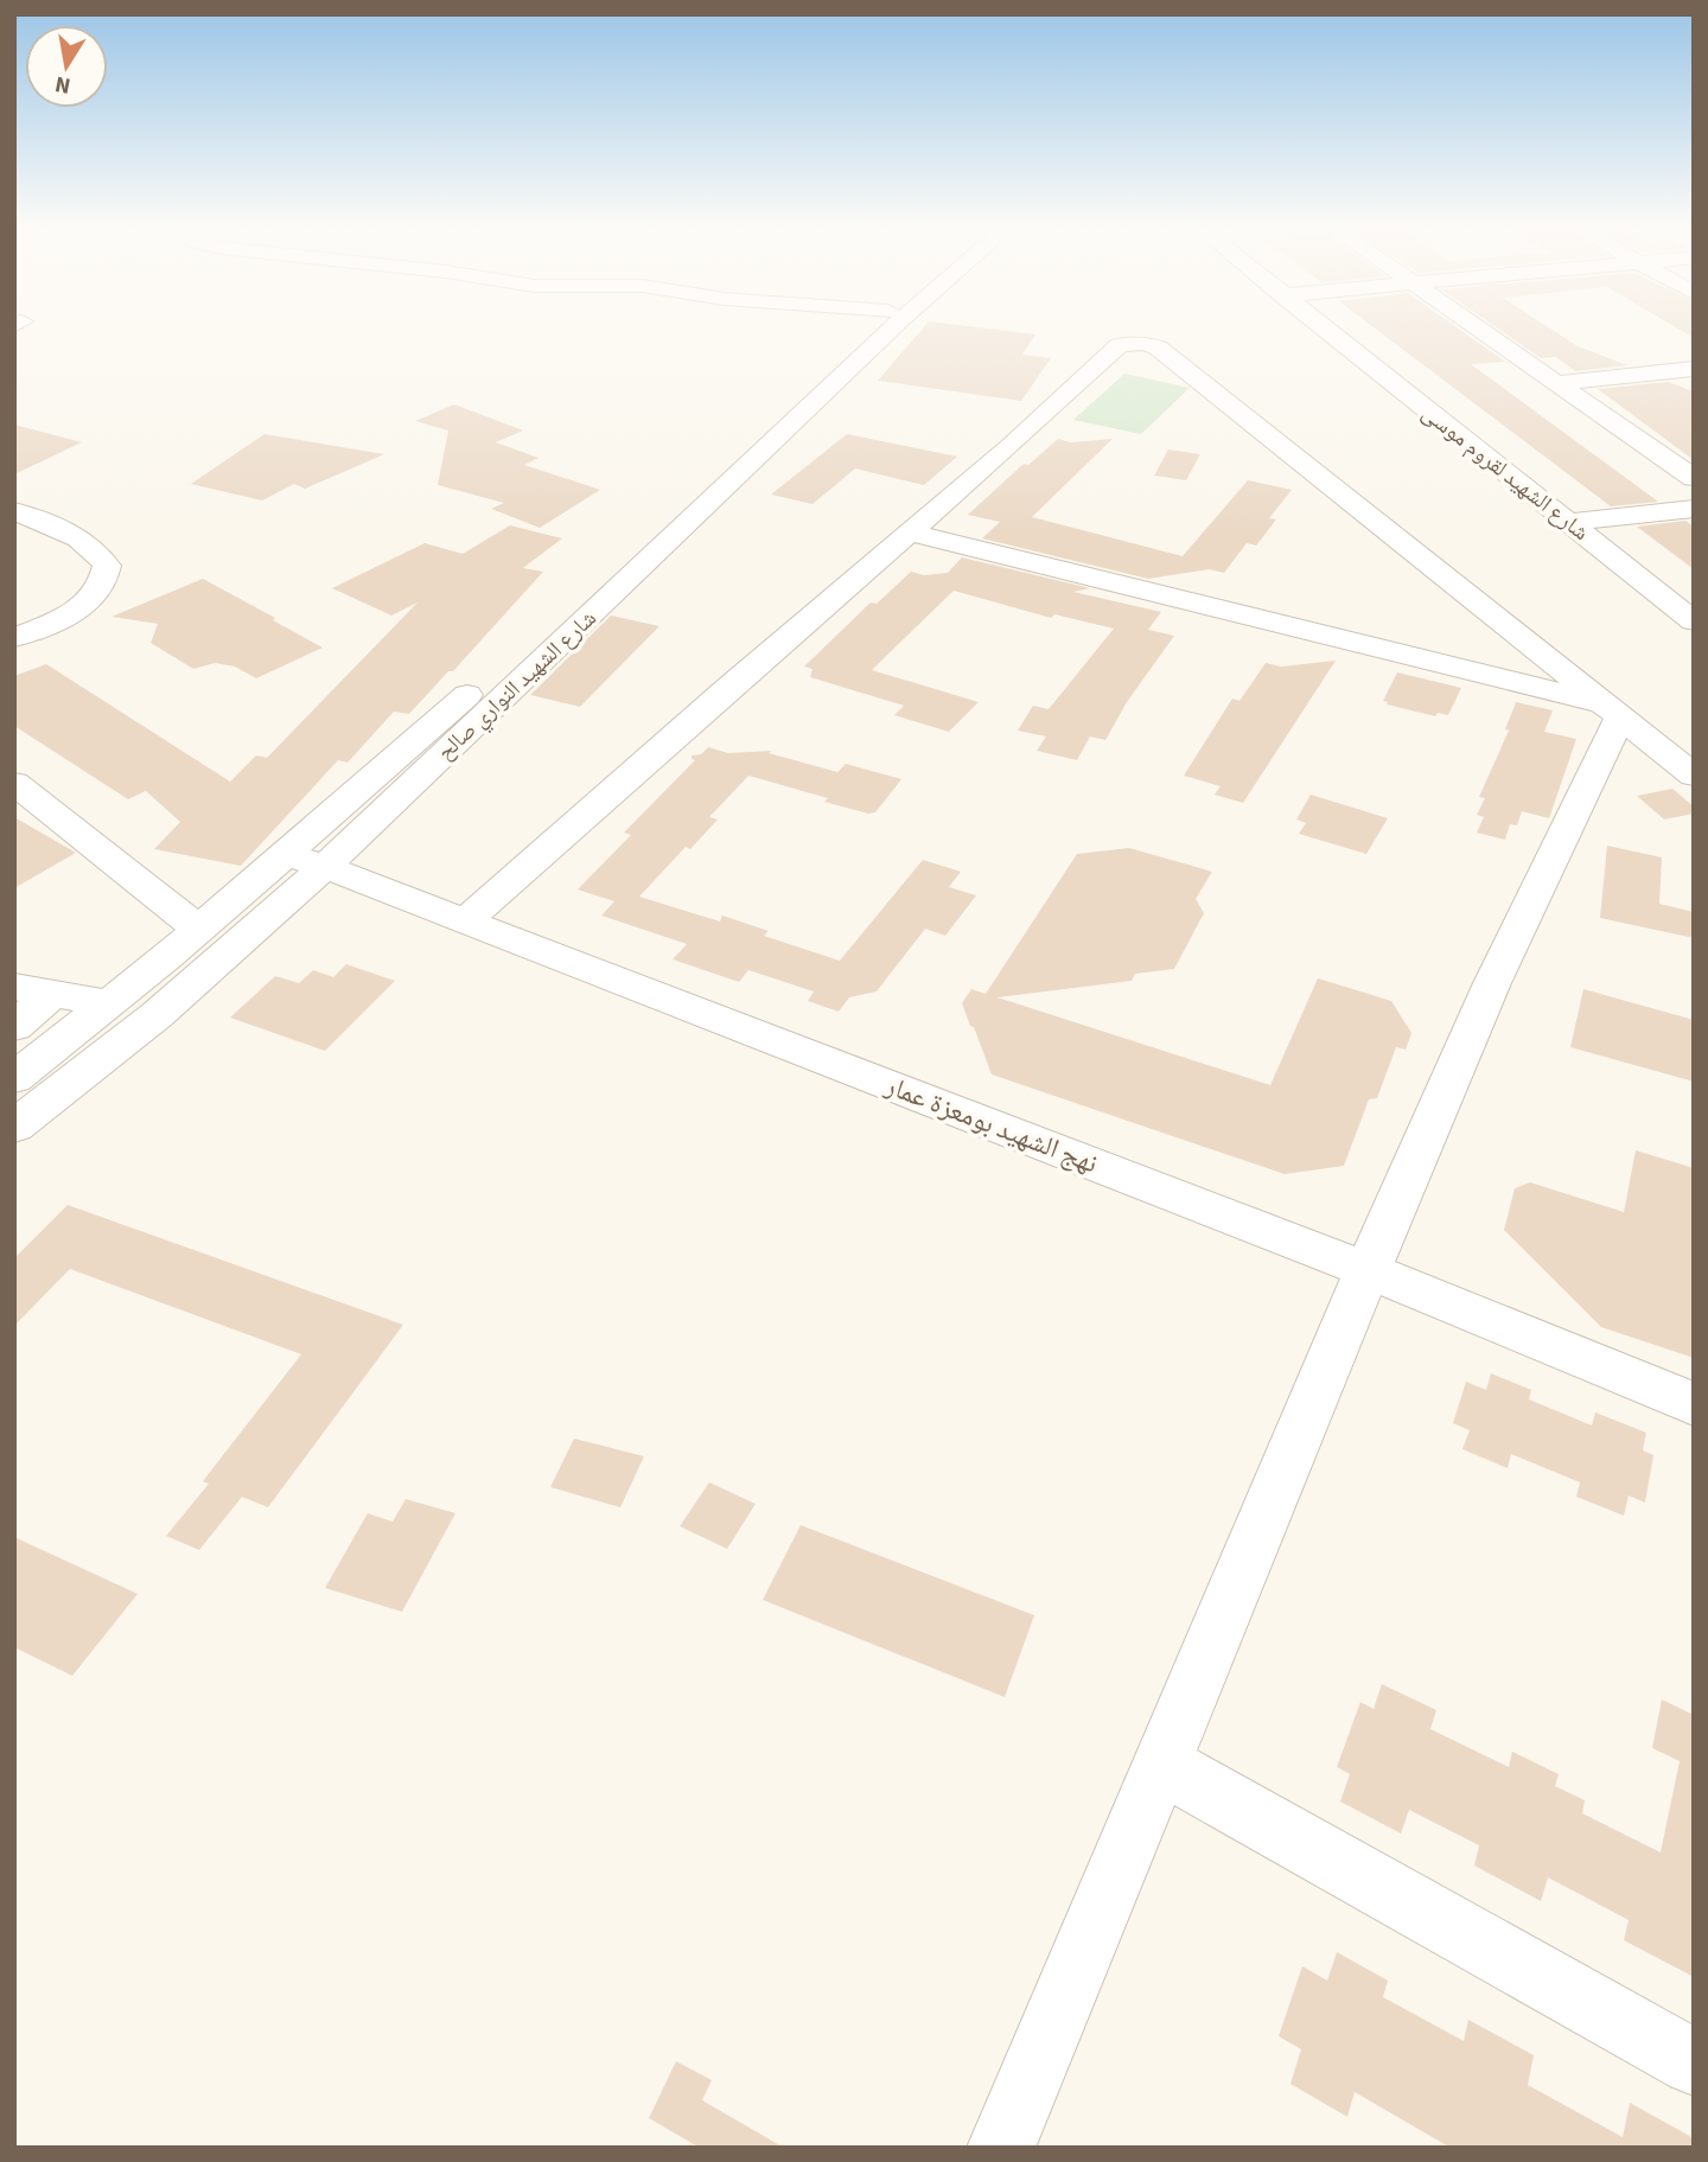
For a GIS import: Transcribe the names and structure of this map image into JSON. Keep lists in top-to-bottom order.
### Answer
{
  "streets": {
    "street": ["شارع الشهيد لقروم موسى", "شارع الشهيد النواري صالح", "نهج الشهيد بومعزة عمار"]
  },
  "crossings": [
    ["شارع الشهيد النواري صالح", "نهج الشهيد بومعزة عمار"]
  ],
  "north": "bottom"
}
